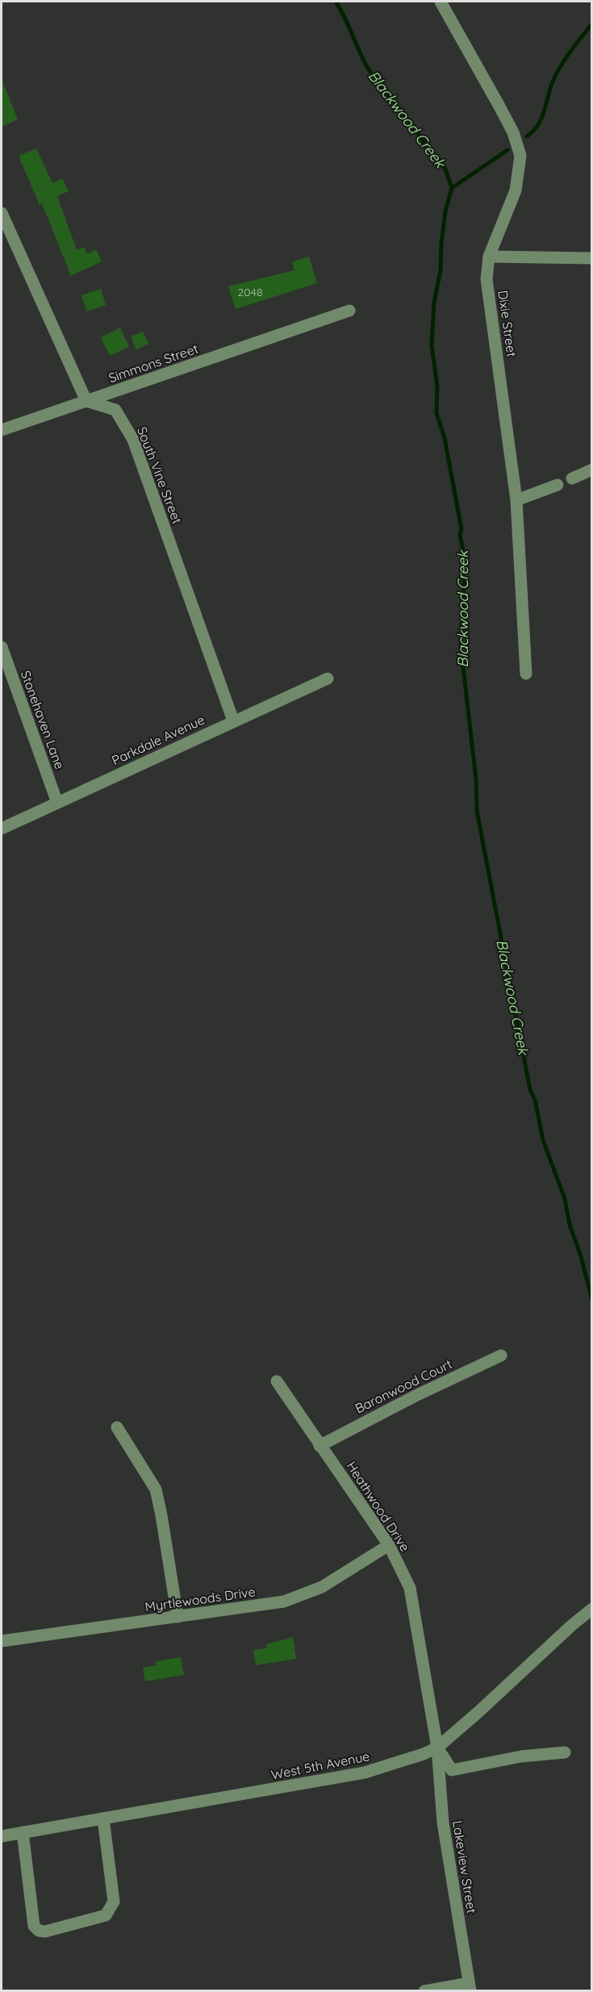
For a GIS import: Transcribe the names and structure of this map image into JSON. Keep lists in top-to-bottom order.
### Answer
{
  "streets": {
    "street": [
      "Dixie Street",
      "Simmons Street",
      "South Vine Street",
      "Stonehaven Lane",
      "Parkdale Avenue",
      "Baronwood Court",
      "Heathwood Drive",
      "Myrtlewoods Drive",
      "West 5th Avenue",
      "Lakeview Street"
    ]
  },
  "crossings": [
    ["Simmons Street", "South Vine Street"],
    ["South Vine Street", "Parkdale Avenue"],
    ["Stonehaven Lane", "Parkdale Avenue"],
    ["Baronwood Court", "Heathwood Drive"],
    ["Heathwood Drive", "Myrtlewoods Drive"],
    ["Heathwood Drive", "West 5th Avenue"],
    ["Heathwood Drive", "Lakeview Street"],
    ["West 5th Avenue", "Lakeview Street"]
  ],
  "water": ["Blackwood Creek"],
  "house_numbers": ["2048"]
}
